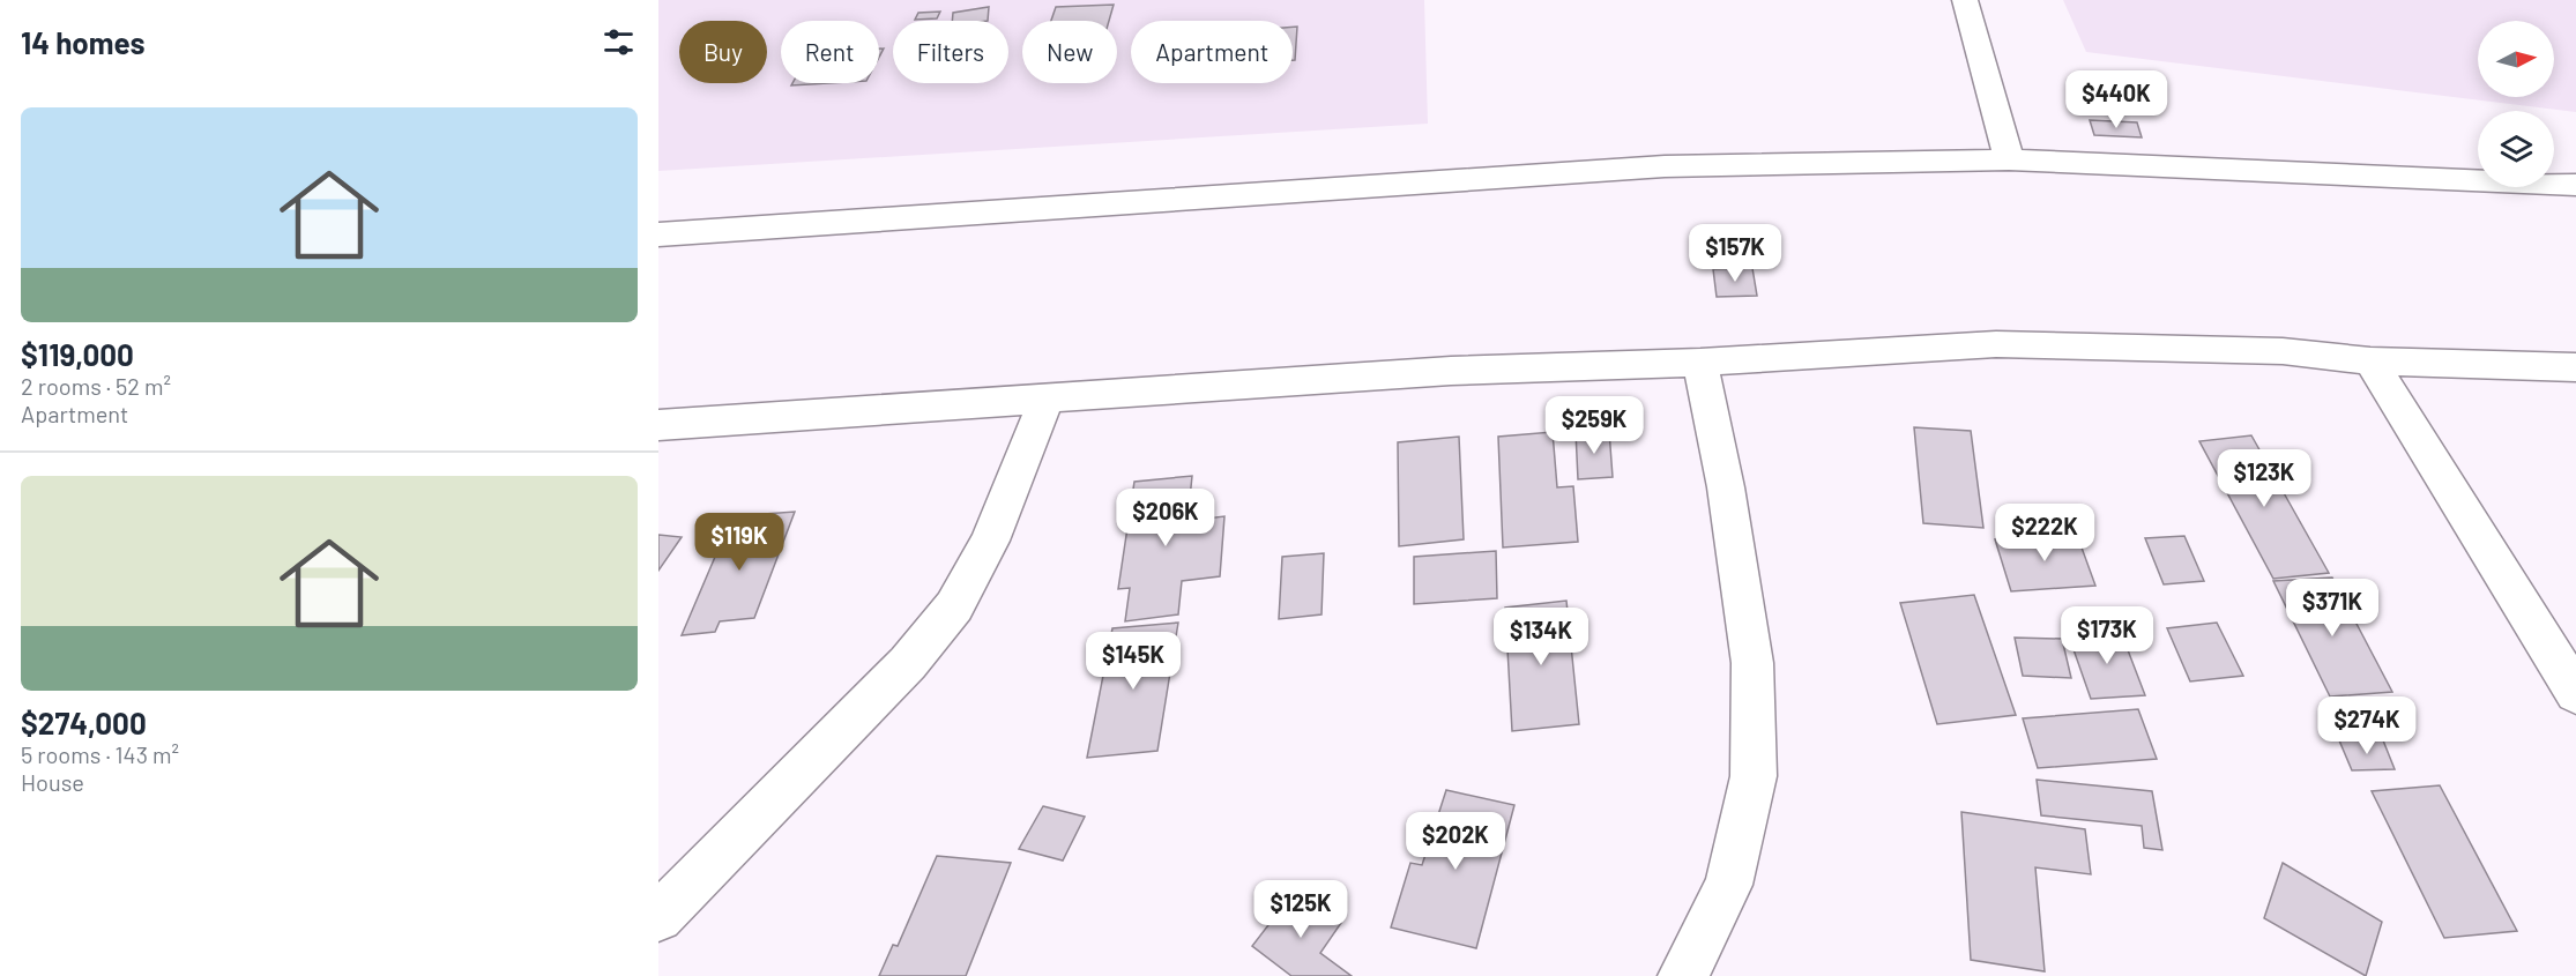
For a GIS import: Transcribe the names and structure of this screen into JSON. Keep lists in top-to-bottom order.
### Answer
{
  "north": "right",
  "page": {
    "heading": "14 homes",
    "chip": [
      "Buy",
      "Rent",
      "Filters",
      "New",
      "Apartment"
    ],
    "price": [
      "$440K",
      "$157K",
      "$259K",
      "$123K",
      "$206K",
      "$222K",
      "$119K",
      "$371K",
      "$173K",
      "$134K",
      "$145K",
      "$274K",
      "$202K",
      "$125K"
    ],
    "list": [
      {
        "name": "$119,000",
        "note": "2 rooms · 52 m² · Apartment"
      },
      {
        "name": "$274,000",
        "note": "5 rooms · 143 m² · House"
      }
    ]
  }
}
